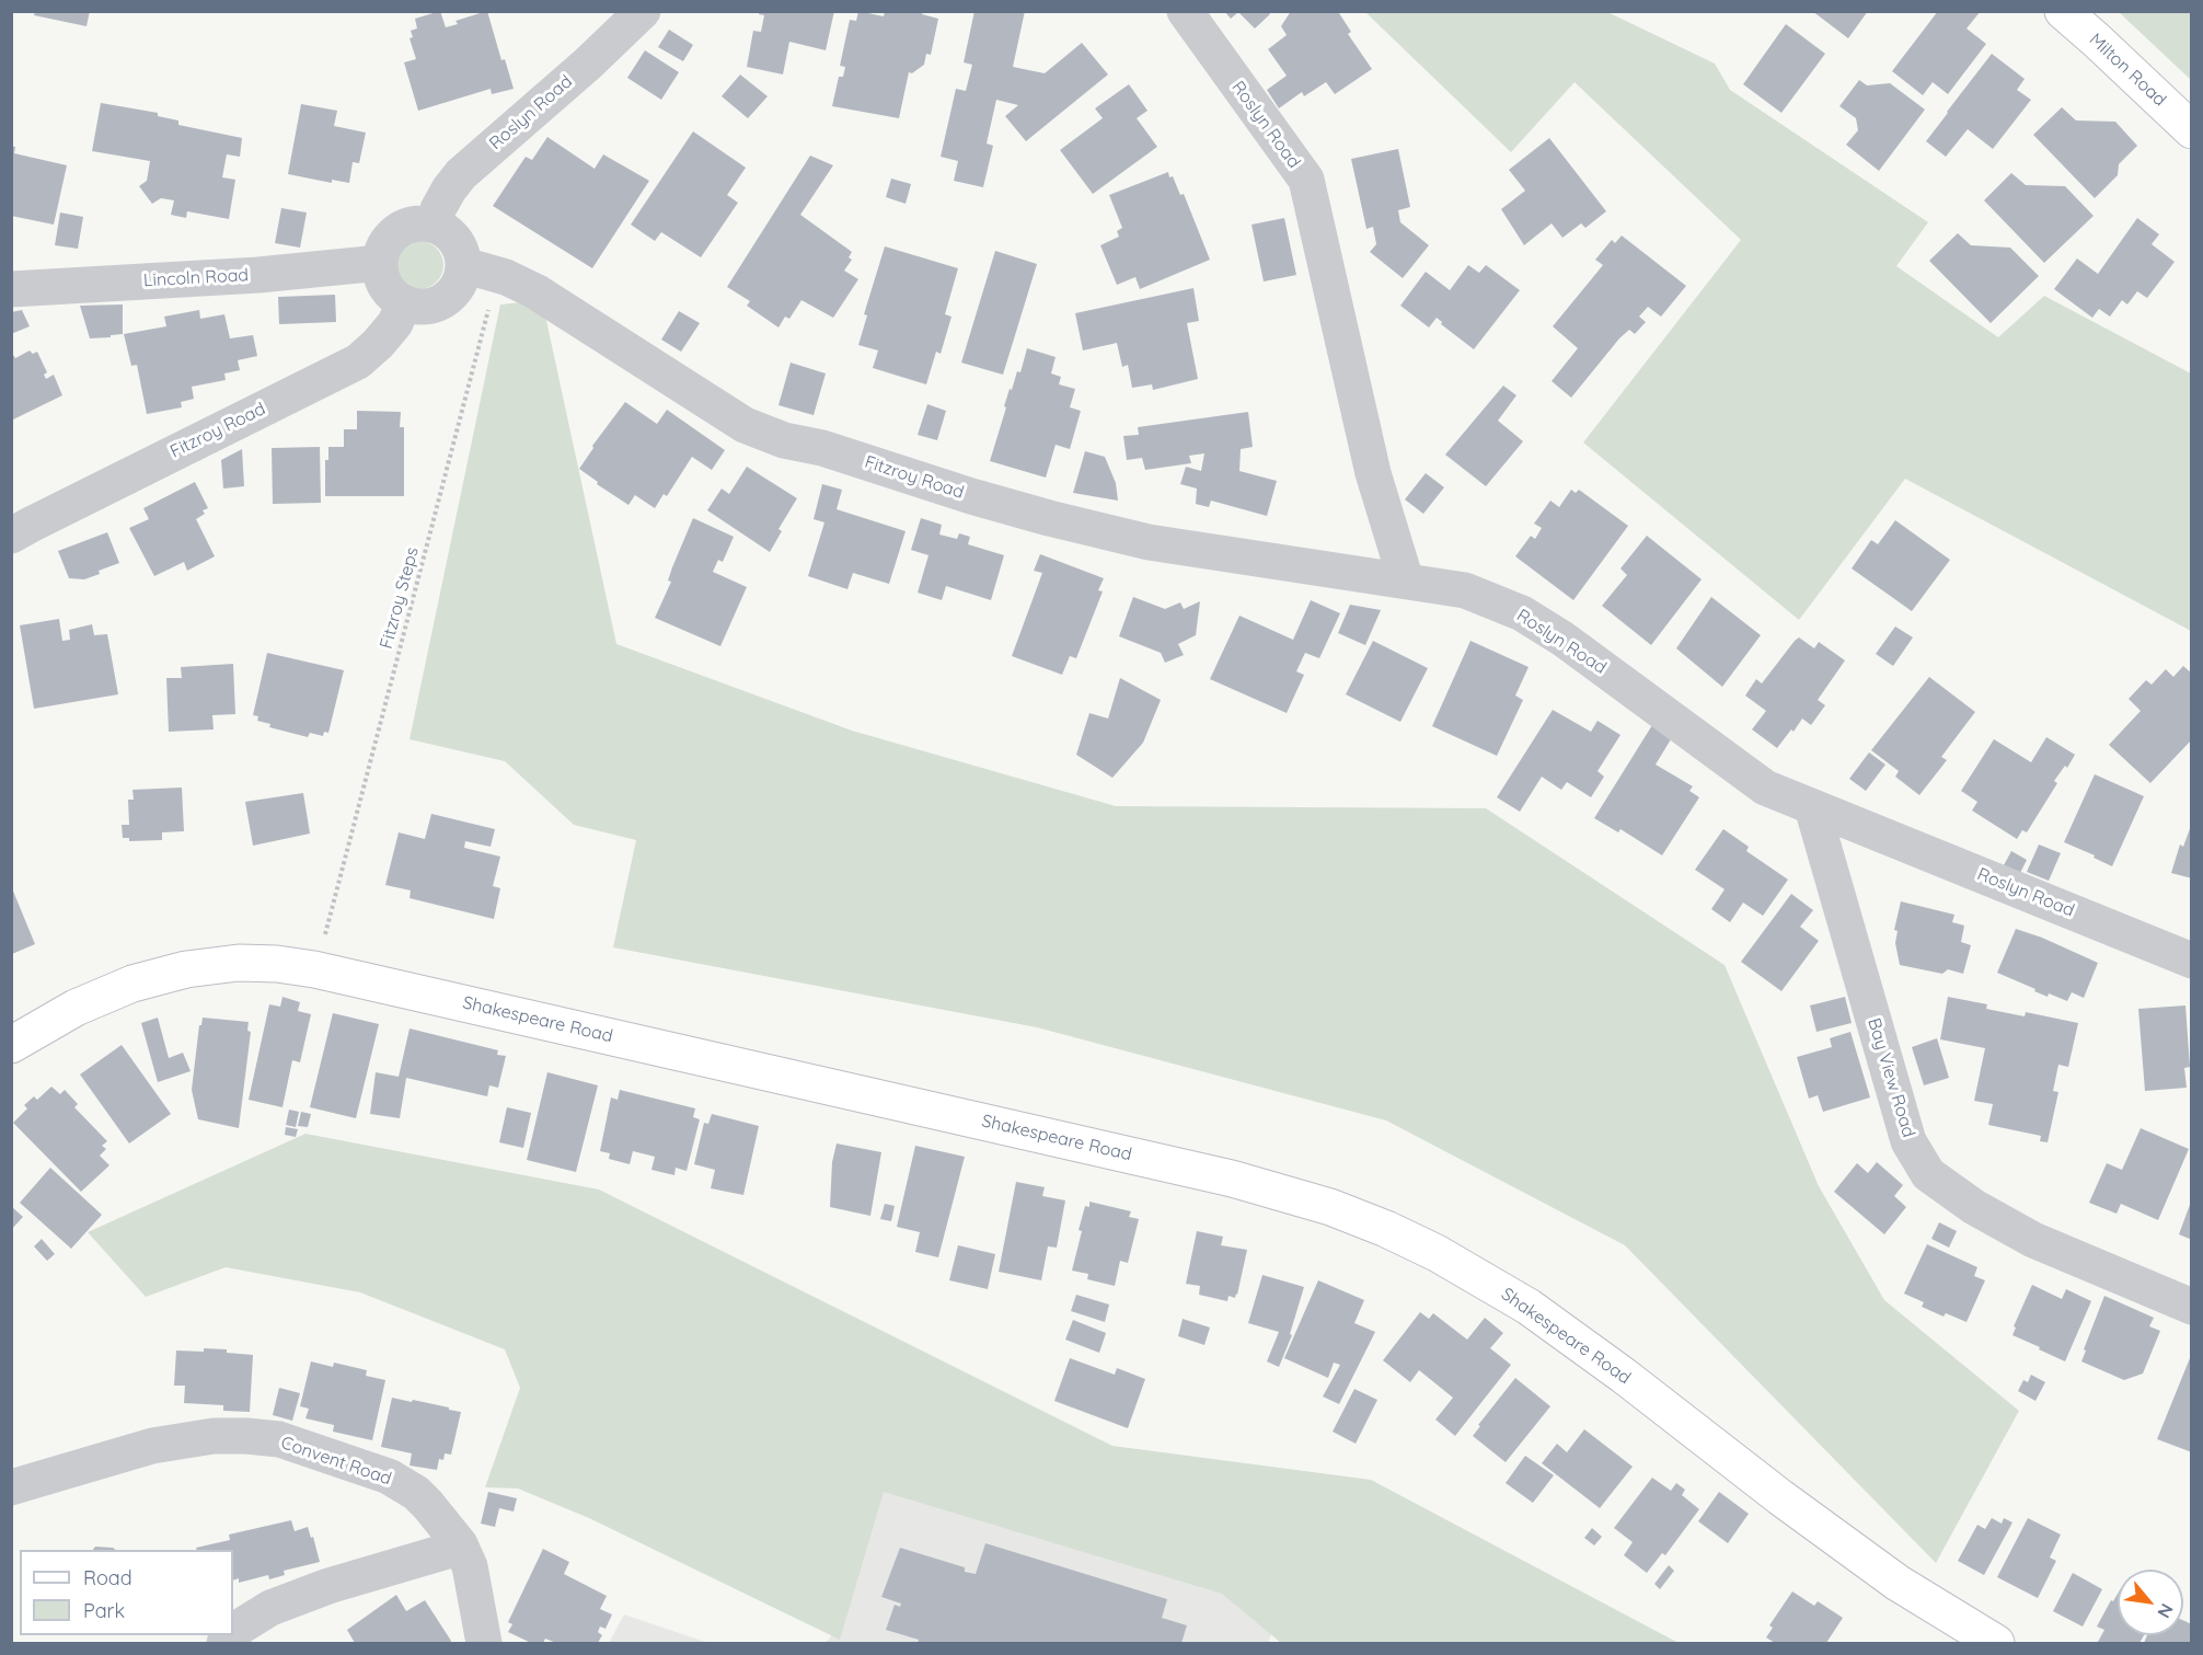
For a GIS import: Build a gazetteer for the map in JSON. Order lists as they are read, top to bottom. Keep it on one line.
{"streets":{"street":["Milton Road","Roslyn Road","Lincoln Road","Fitzroy Road","Shakespeare Road","Bay View Road","Convent Road"],"path":["Fitzroy Steps"]},"crossings":[["Roslyn Road","Lincoln Road"],["Roslyn Road","Fitzroy Road"],["Roslyn Road","Fitzroy Steps"],["Roslyn Road","Bay View Road"],["Lincoln Road","Fitzroy Road"],["Lincoln Road","Fitzroy Steps"],["Fitzroy Road","Fitzroy Steps"]],"legend":["Road","Park"],"north":"bottom right"}
